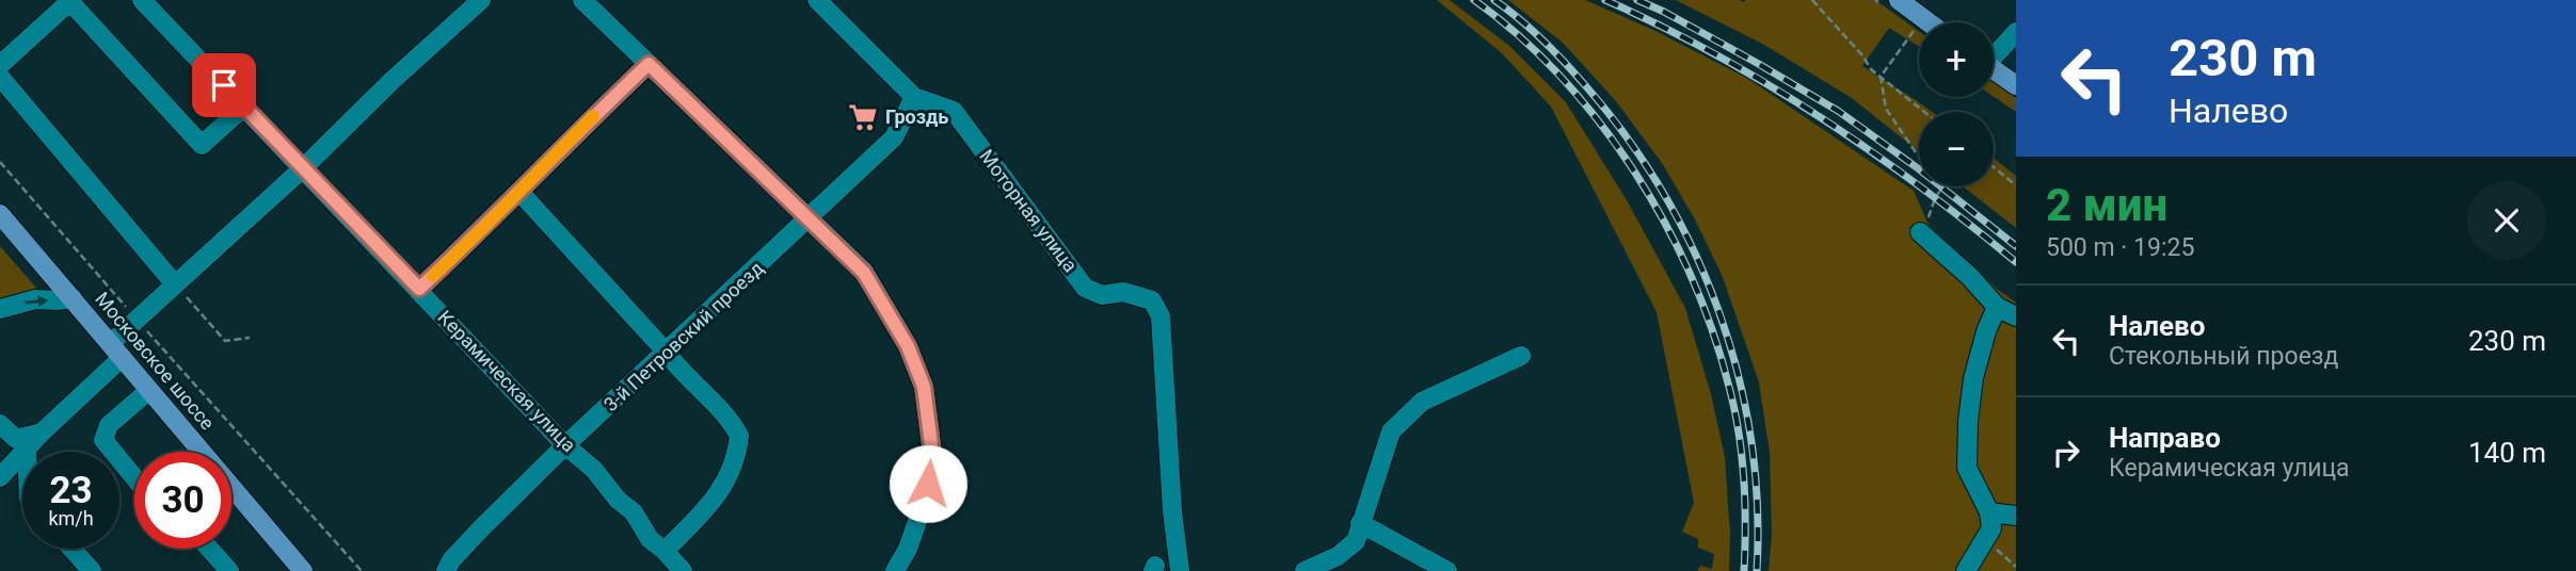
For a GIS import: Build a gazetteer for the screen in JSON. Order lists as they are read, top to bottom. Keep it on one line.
{"streets":{"main road":["Московское шоссе"],"street":["Моторная улица","3-й Петровский проезд","Керамическая улица"]},"crossings":[["Моторная улица","3-й Петровский проезд"],["3-й Петровский проезд","Керамическая улица"]],"places":{"supermarket":["Гроздь"]},"page":{"turn":["230 m","Налево"],"map_buttons":["+","−"],"heading":["2 мин","500 m · 19:25"],"list":[{"name":"Налево","note":"Стекольный проезд","value":"230 m"},{"name":"Направо","note":"Керамическая улица","value":"140 m"}],"speed":"23 km/h","limit":"30"}}
